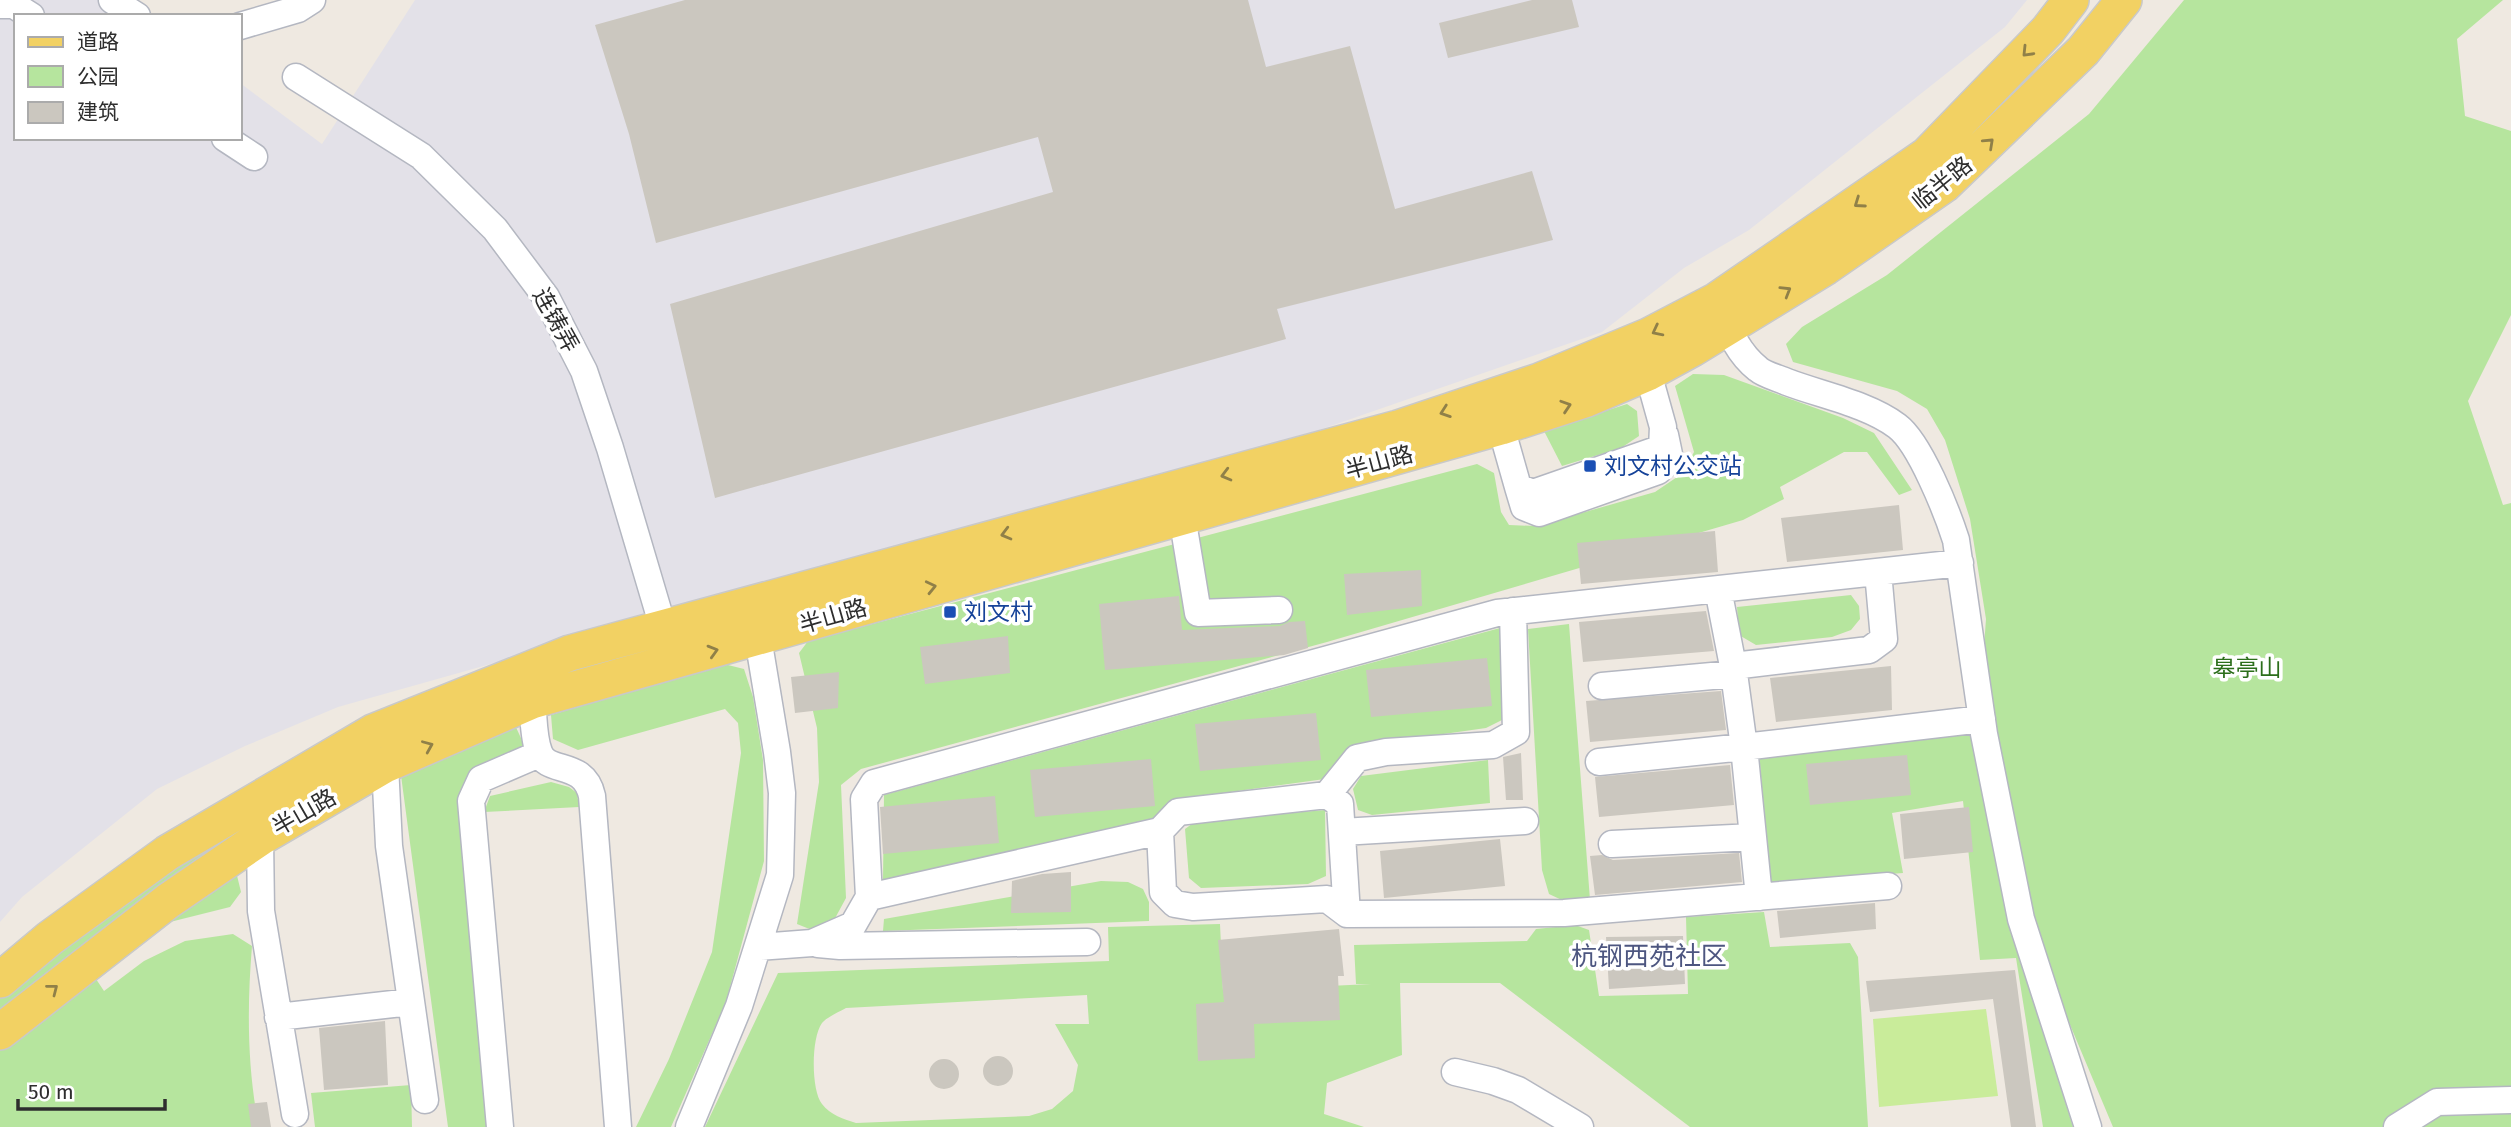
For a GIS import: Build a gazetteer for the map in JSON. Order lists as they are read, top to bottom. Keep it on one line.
{"streets":{"main road":["临半路","半山路"],"street":["连铸弄"]},"crossings":[["临半路","半山路"],["连铸弄","半山路"]],"districts":["杭钢西苑社区"],"parks":["皋亭山"],"places":{"transit":["刘文村公交站","刘文村"]},"legend":["道路","公园","建筑"],"scale_bar":"50 m"}
